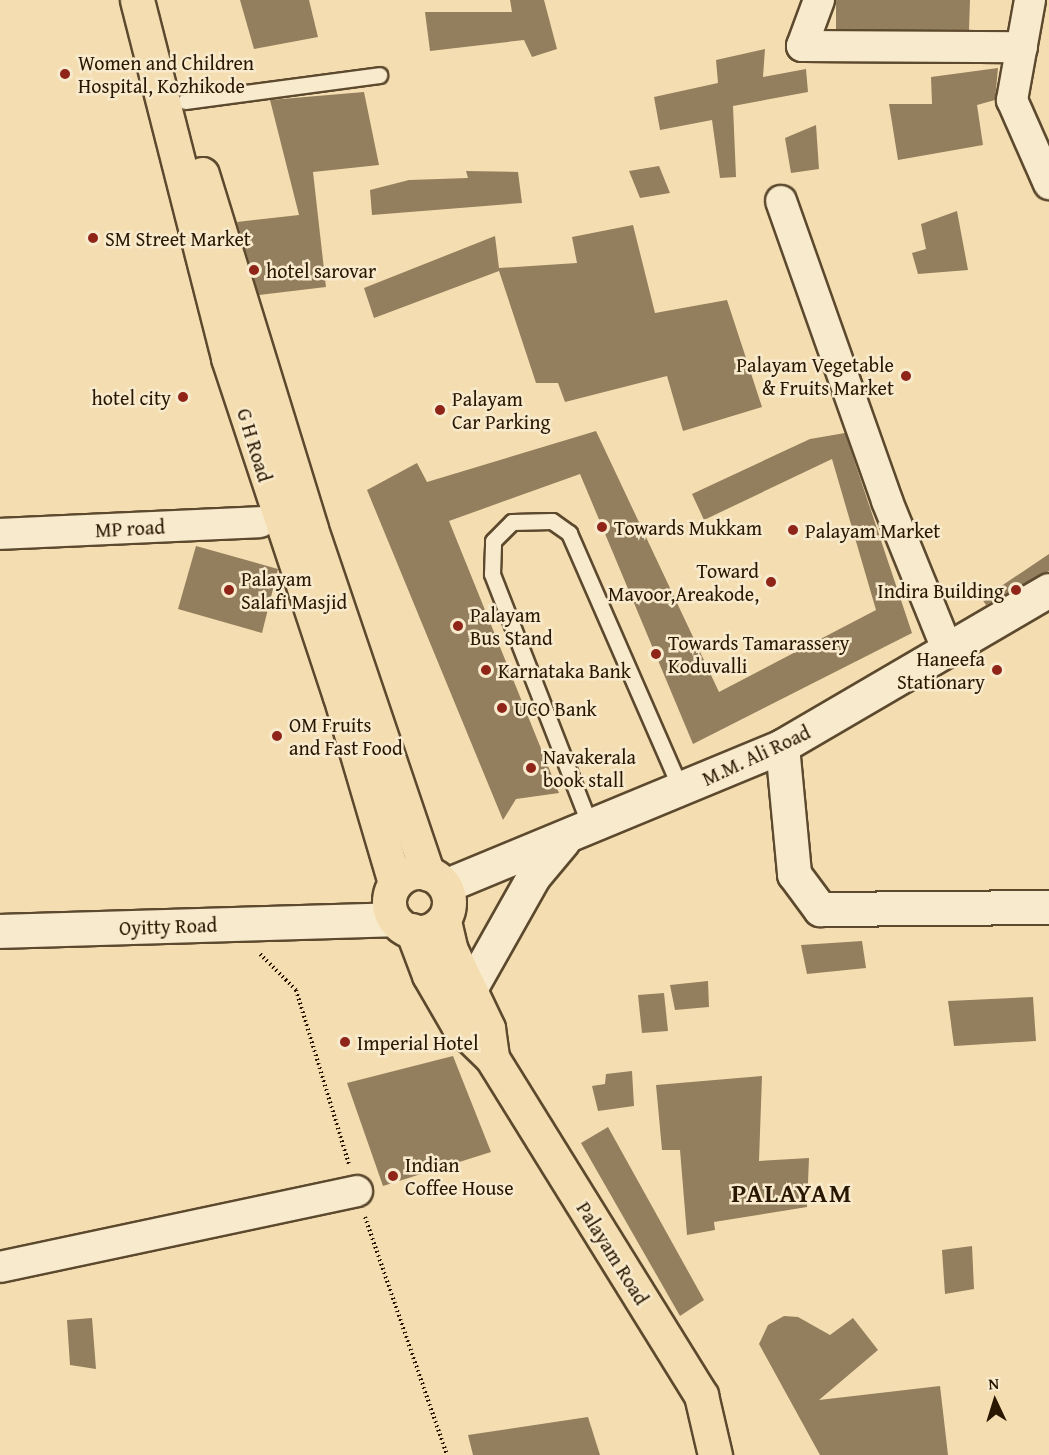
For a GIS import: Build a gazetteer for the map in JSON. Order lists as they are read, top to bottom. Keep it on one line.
{"streets":{"main road":["G H Road","M.M. Ali Road","Oyitty Road","Palayam Road"],"street":["MP road"]},"crossings":[["G H Road","M.M. Ali Road"],["G H Road","Oyitty Road"],["M.M. Ali Road","Oyitty Road"]],"districts":["PALAYAM"],"places":["Women and Children Hospital, Kozhikode","SM Street Market","hotel sarovar","Palayam Vegetable & Fruits Market","hotel city","Palayam Car Parking","Towards Mukkam","Palayam Market","Toward Mavoor,Areakode,","Palayam Salafi Masjid","Indira Building","Palayam Bus Stand","Towards Tamarassery Koduvalli","Karnataka Bank","Haneefa Stationary","UCO Bank","OM Fruits and Fast Food","Navakerala book stall","Imperial Hotel","Indian Coffee House"],"north":"top"}
